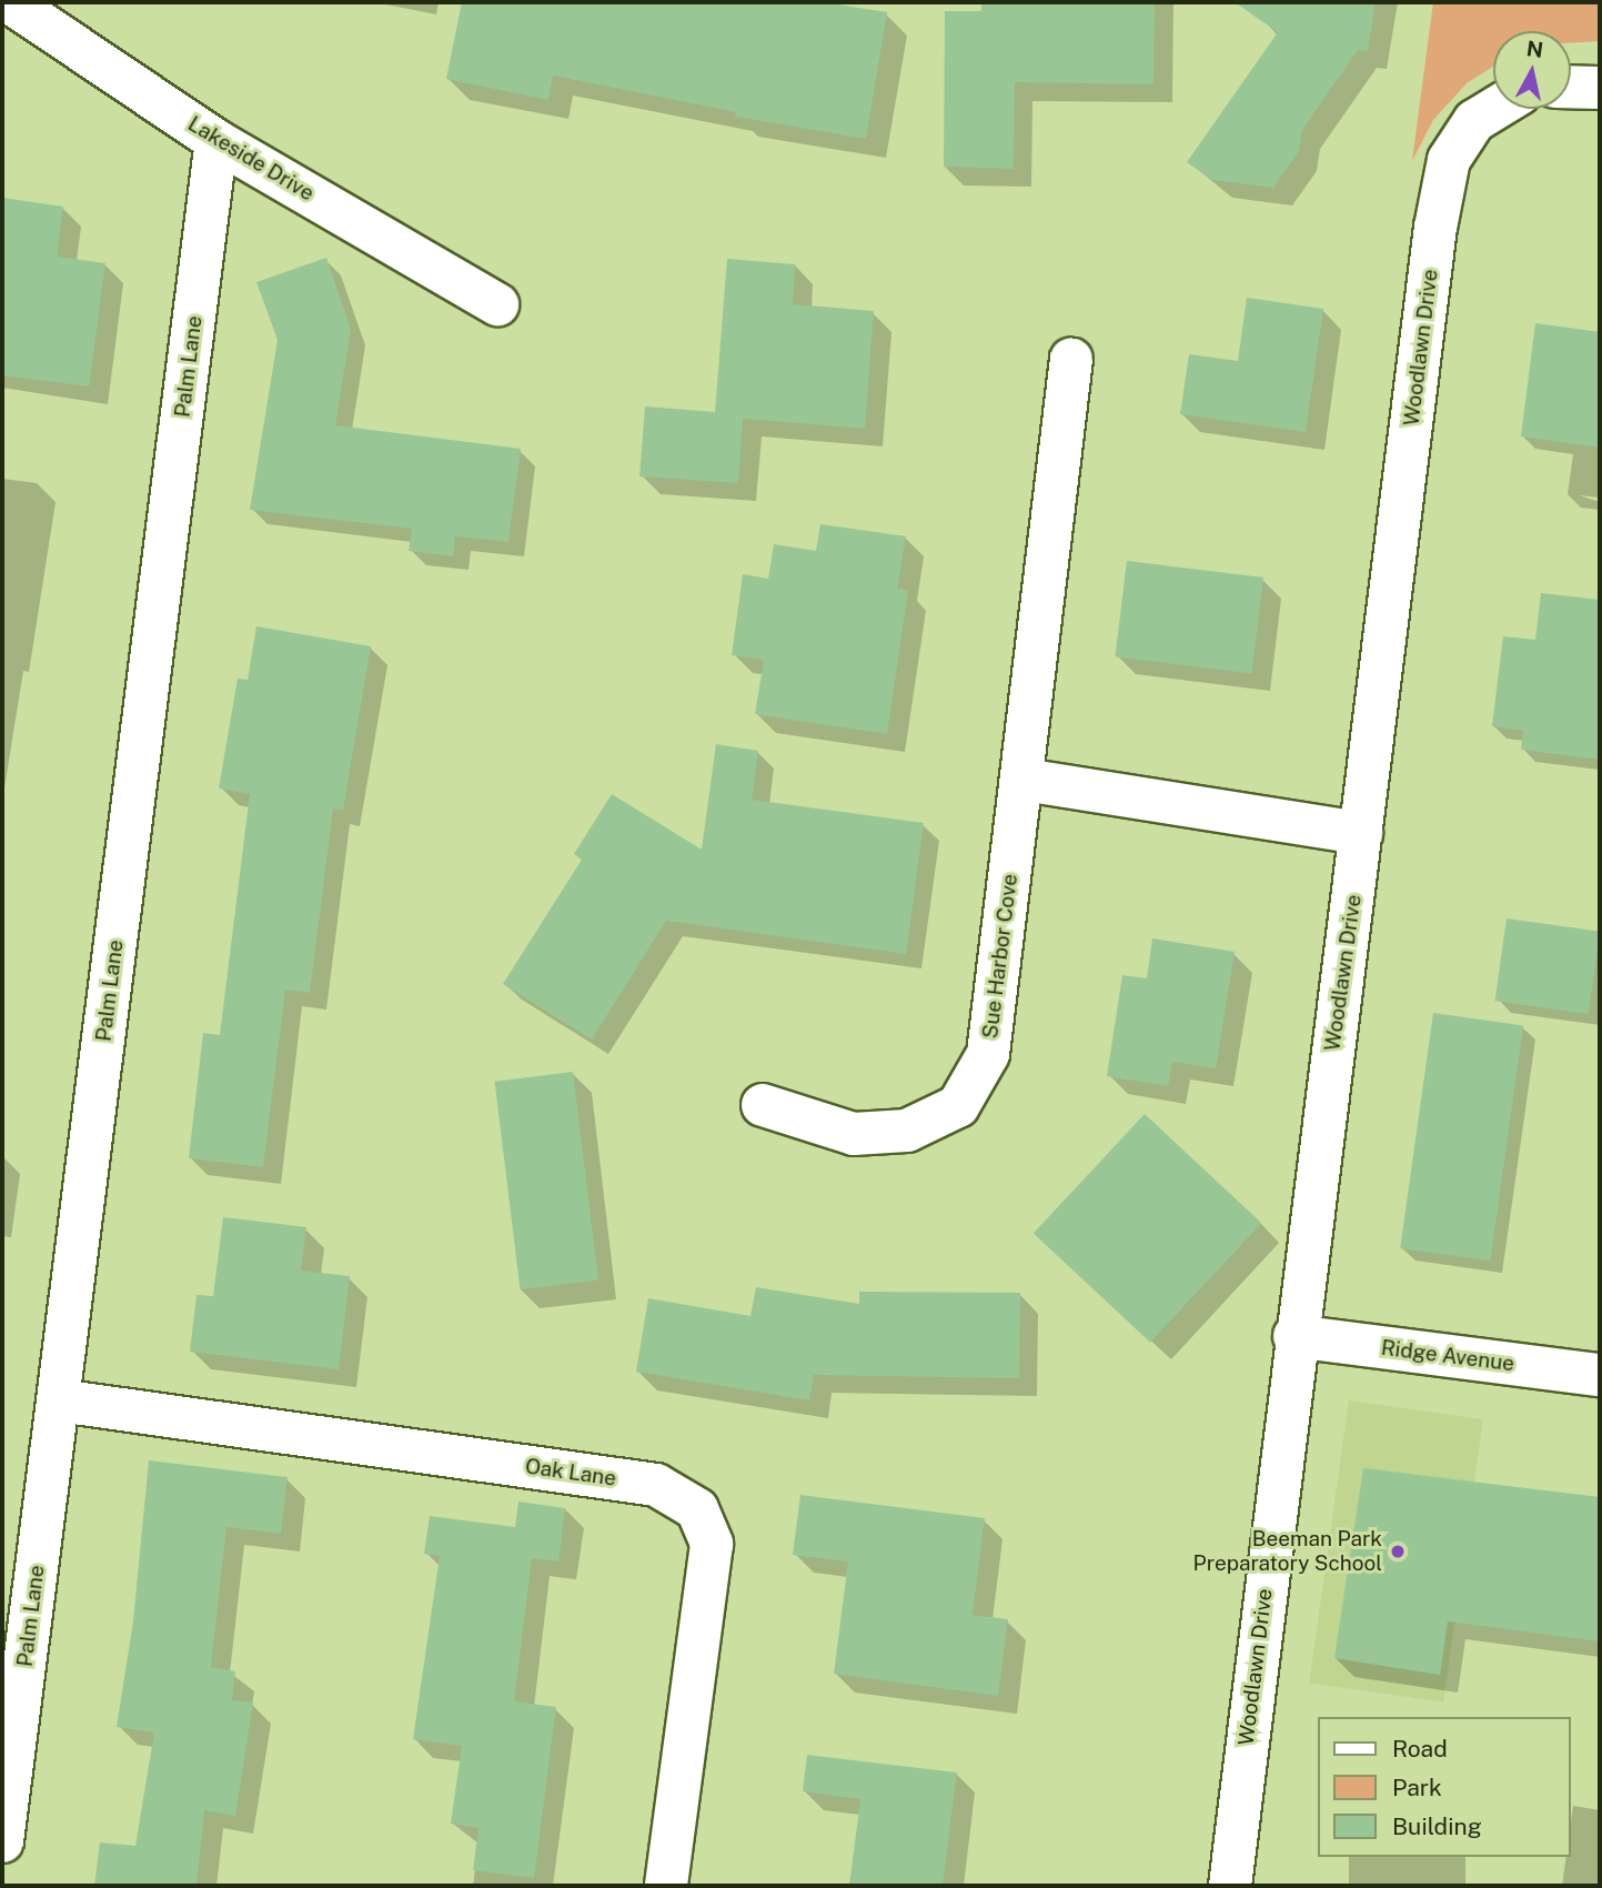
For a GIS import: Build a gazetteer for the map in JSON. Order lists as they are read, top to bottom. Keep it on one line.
{"streets":{"street":["Lakeside Drive","Woodlawn Drive","Palm Lane","Sue Harbor Cove","Ridge Avenue","Oak Lane"]},"crossings":[["Lakeside Drive","Palm Lane"],["Woodlawn Drive","Ridge Avenue"],["Palm Lane","Oak Lane"]],"places":["Beeman Park Preparatory School"],"legend":["Road","Park","Building"],"north":"top"}
